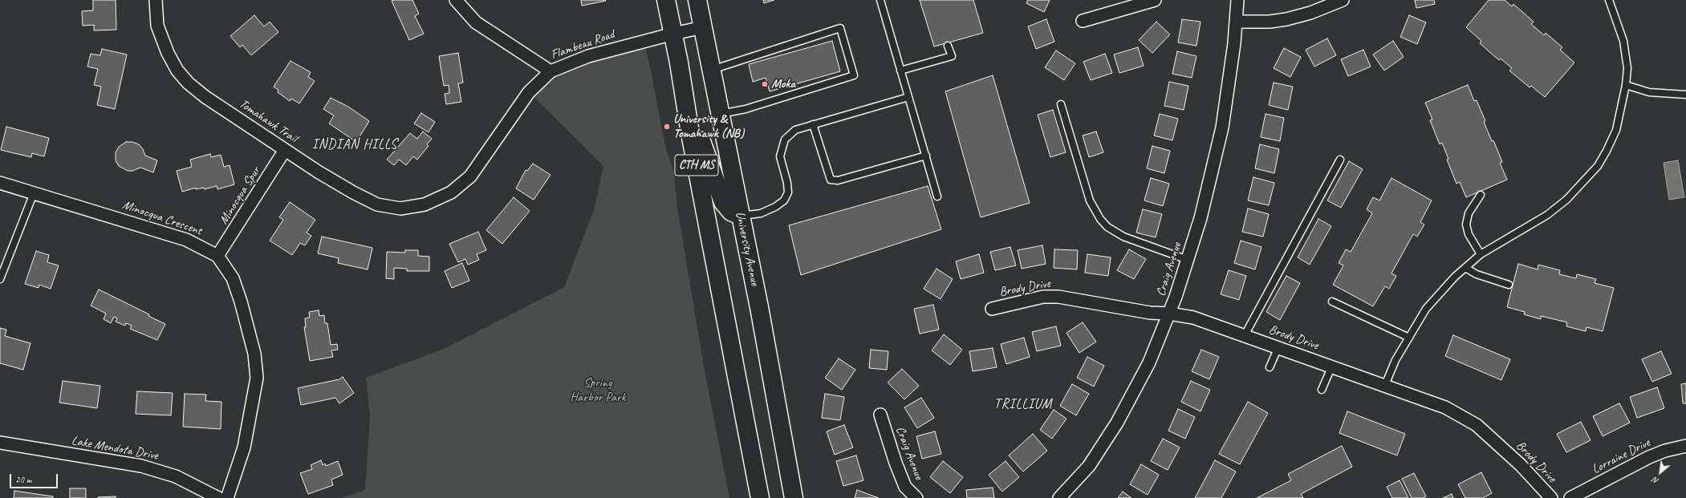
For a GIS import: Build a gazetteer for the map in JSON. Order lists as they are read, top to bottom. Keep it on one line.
{"streets":{"main road":["CTH MS","University Avenue"],"street":["Flambeau Road","Tomahawk Trail","Minocqua Spur","Minocqua Crescent","Craig Avenue","Brody Drive","Lake Mendota Drive","Lorraine Drive"]},"crossings":[["Flambeau Road","Tomahawk Trail"],["Flambeau Road","CTH MS"],["Flambeau Road","University Avenue"],["Tomahawk Trail","Minocqua Spur"],["Minocqua Spur","Minocqua Crescent"],["Craig Avenue","Brody Drive"]],"districts":["INDIAN HILLS","TRILLIUM"],"parks":["Spring Harbor Park"],"places":["Moka","University & Tomahawk (NB)"],"scale_bar":"20 m","north":"bottom left"}
